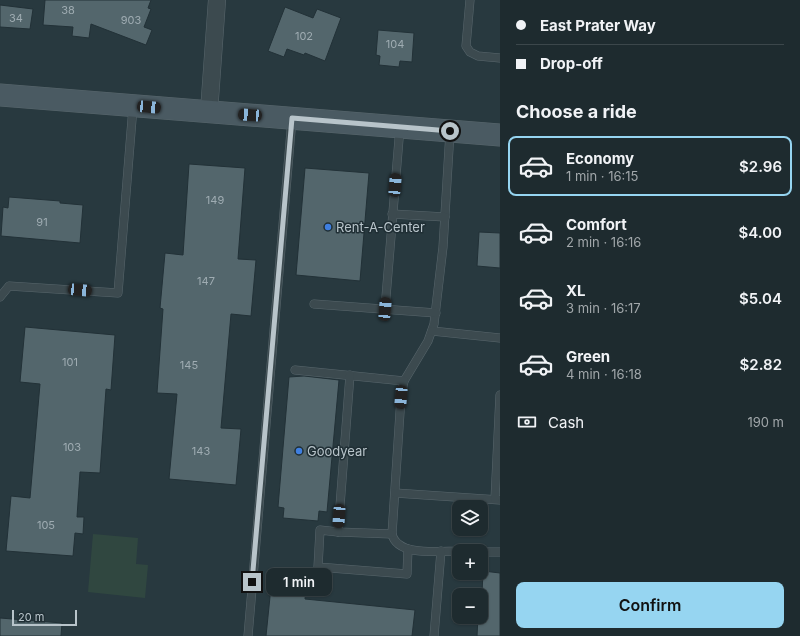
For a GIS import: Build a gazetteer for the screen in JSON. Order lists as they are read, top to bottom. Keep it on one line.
{"places":["Rent-A-Center","Goodyear"],"house_numbers":["38","34","903","102","104","149","91","147","101","145","103","143","105"],"scale_bar":"20 m","page":{"banner":["East Prater Way","Drop-off"],"heading":"Choose a ride","list":[{"name":"Economy","note":"1 min · 16:15","value":"$2.96"},{"name":"Comfort","note":"2 min · 16:16","value":"$4.00"},{"name":"XL","note":"3 min · 16:17","value":"$5.04"},{"name":"Green","note":"4 min · 16:18","value":"$2.82"}],"pay":["Cash","190 m"],"map_buttons":["+","−"],"bubble":"1 min","buttons":"Confirm","scale":"20 m"}}
